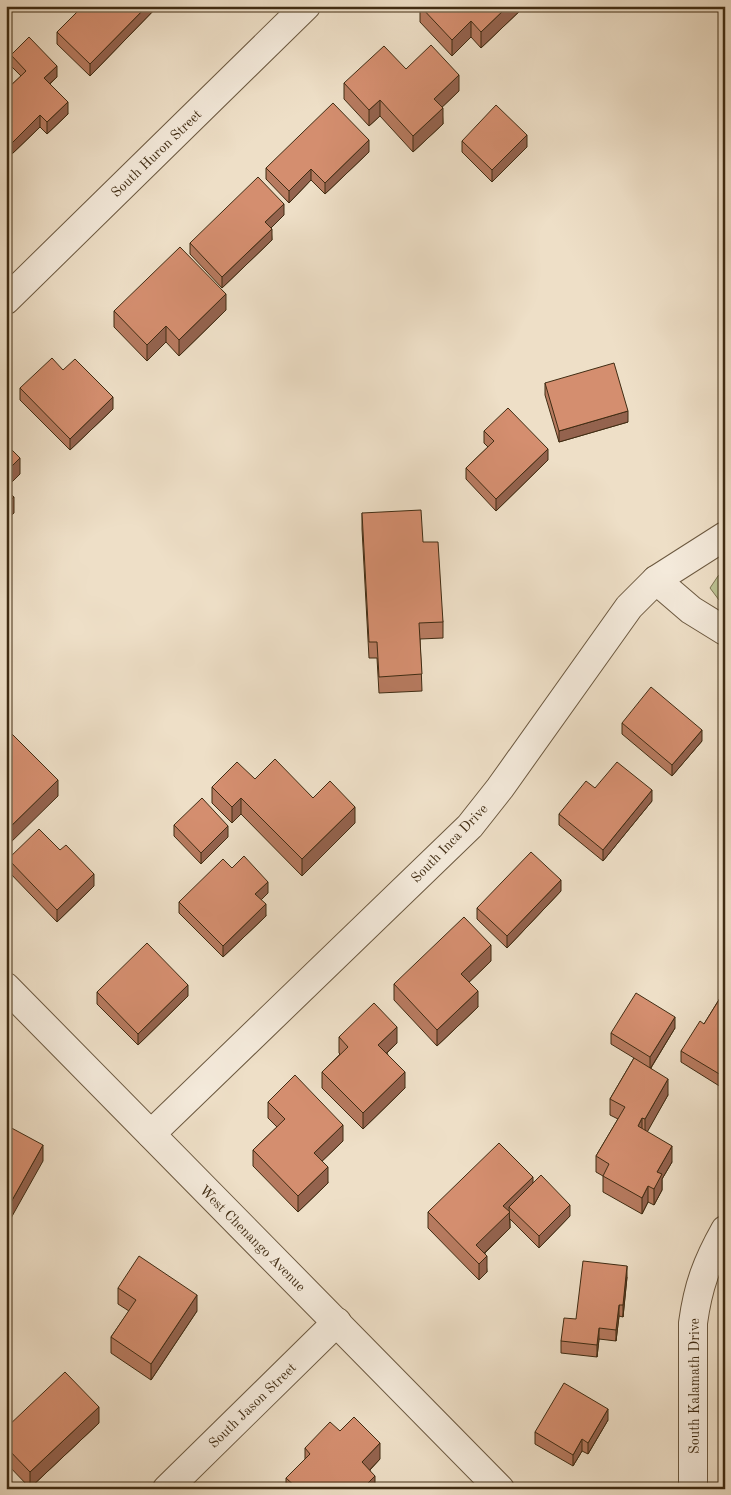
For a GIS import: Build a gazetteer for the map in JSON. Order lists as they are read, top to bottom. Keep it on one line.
{"streets":{"street":["South Huron Street","South Inca Drive","West Chenango Avenue","South Kalamath Drive","South Jason Street"]},"crossings":[["South Inca Drive","West Chenango Avenue"],["West Chenango Avenue","South Jason Street"]]}
